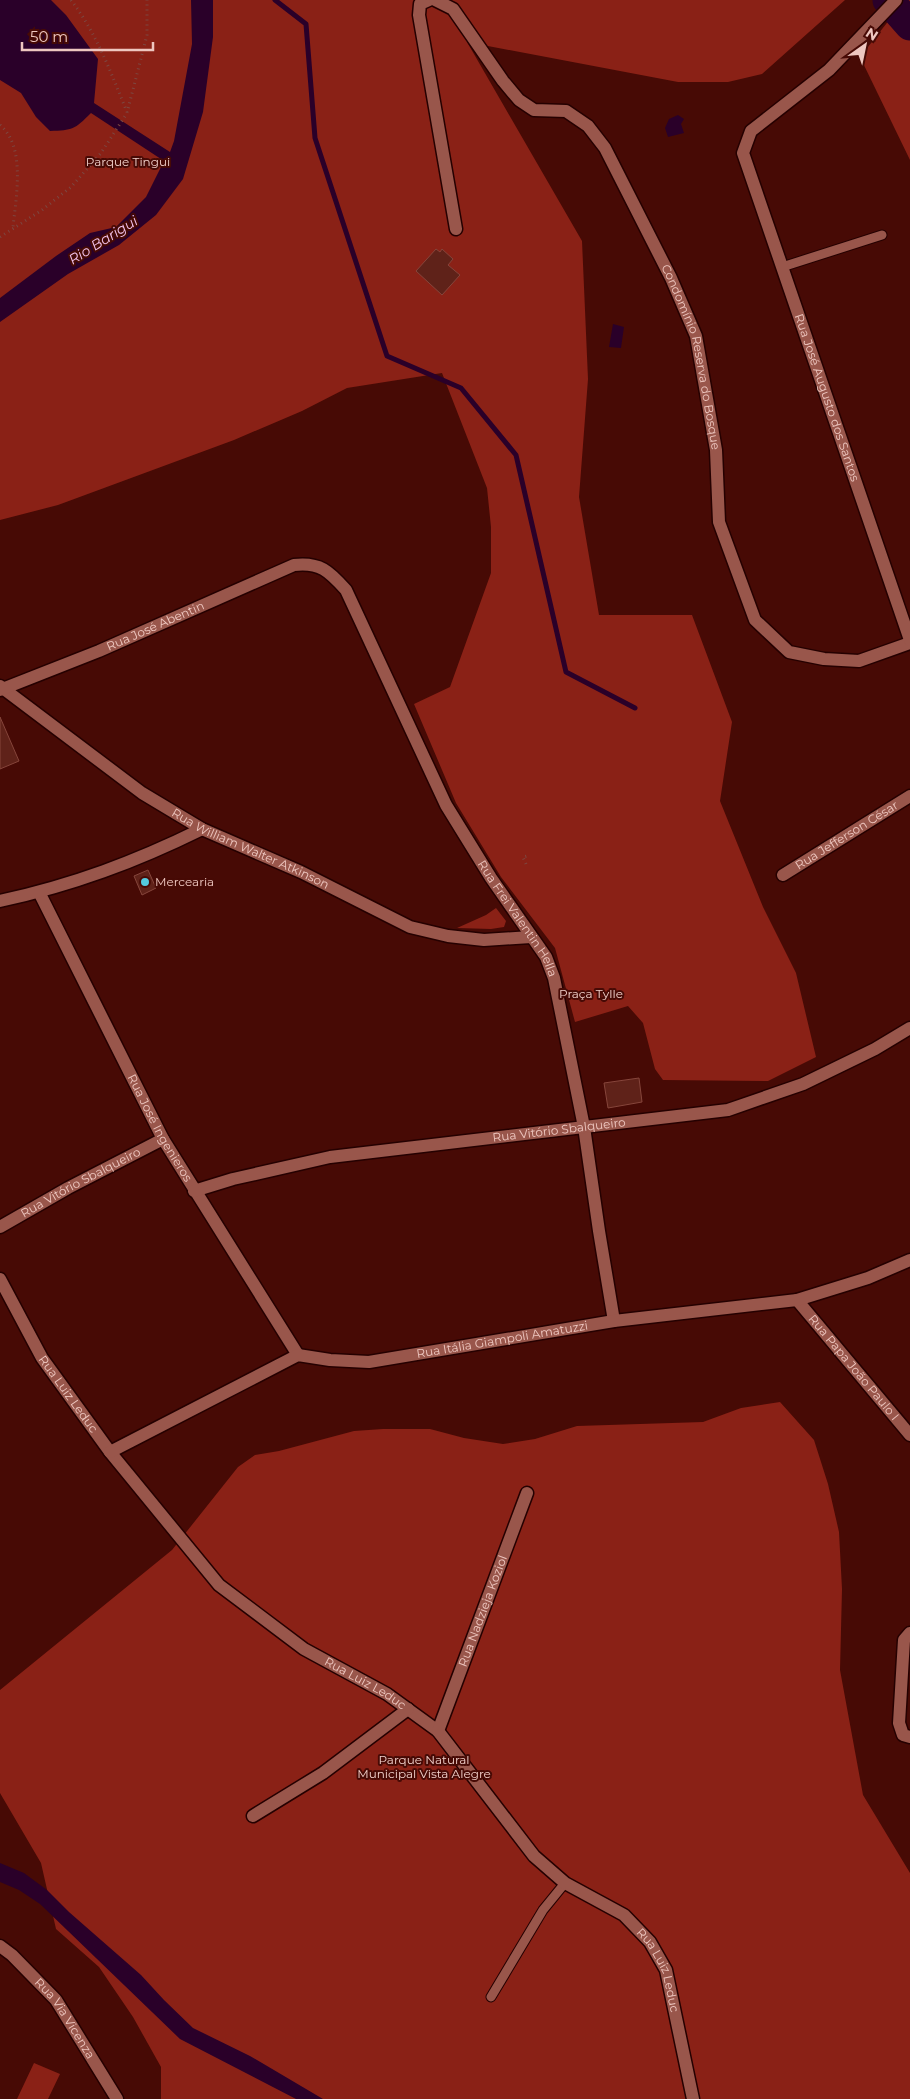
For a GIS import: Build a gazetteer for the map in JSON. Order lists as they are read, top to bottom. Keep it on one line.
{"streets":{"street":["Condomínio Reserva do Bosque","Rua José Augusto dos Santos","Rua José Abentin","Rua Jefferson César","Rua William Walter Atkinson","Rua Frei Valentin Hella","Rua José Ingenieros","Rua Vitório Sbalqueiro","Rua Itália Giampoli Amatuzzi","Rua Papa João Paulo I","Rua Luiz Leduc","Rua Nadzieja Koziol","Rua Via Vicenza"]},"crossings":[["Condomínio Reserva do Bosque","Rua José Augusto dos Santos"],["Rua José Abentin","Rua William Walter Atkinson"],["Rua José Abentin","Rua Frei Valentin Hella"],["Rua William Walter Atkinson","Rua Frei Valentin Hella"],["Rua Frei Valentin Hella","Rua Vitório Sbalqueiro"],["Rua Frei Valentin Hella","Rua Itália Giampoli Amatuzzi"],["Rua José Ingenieros","Rua Vitório Sbalqueiro"],["Rua José Ingenieros","Rua Itália Giampoli Amatuzzi"],["Rua Itália Giampoli Amatuzzi","Rua Papa João Paulo I"],["Rua Luiz Leduc","Rua Nadzieja Koziol"]],"water":["Rio Barigui"],"parks":["Parque Tingui","Praça Tylle","Parque Natural Municipal Vista Alegre"],"places":["Mercearia"],"scale_bar":"50 m","north":"top right"}
